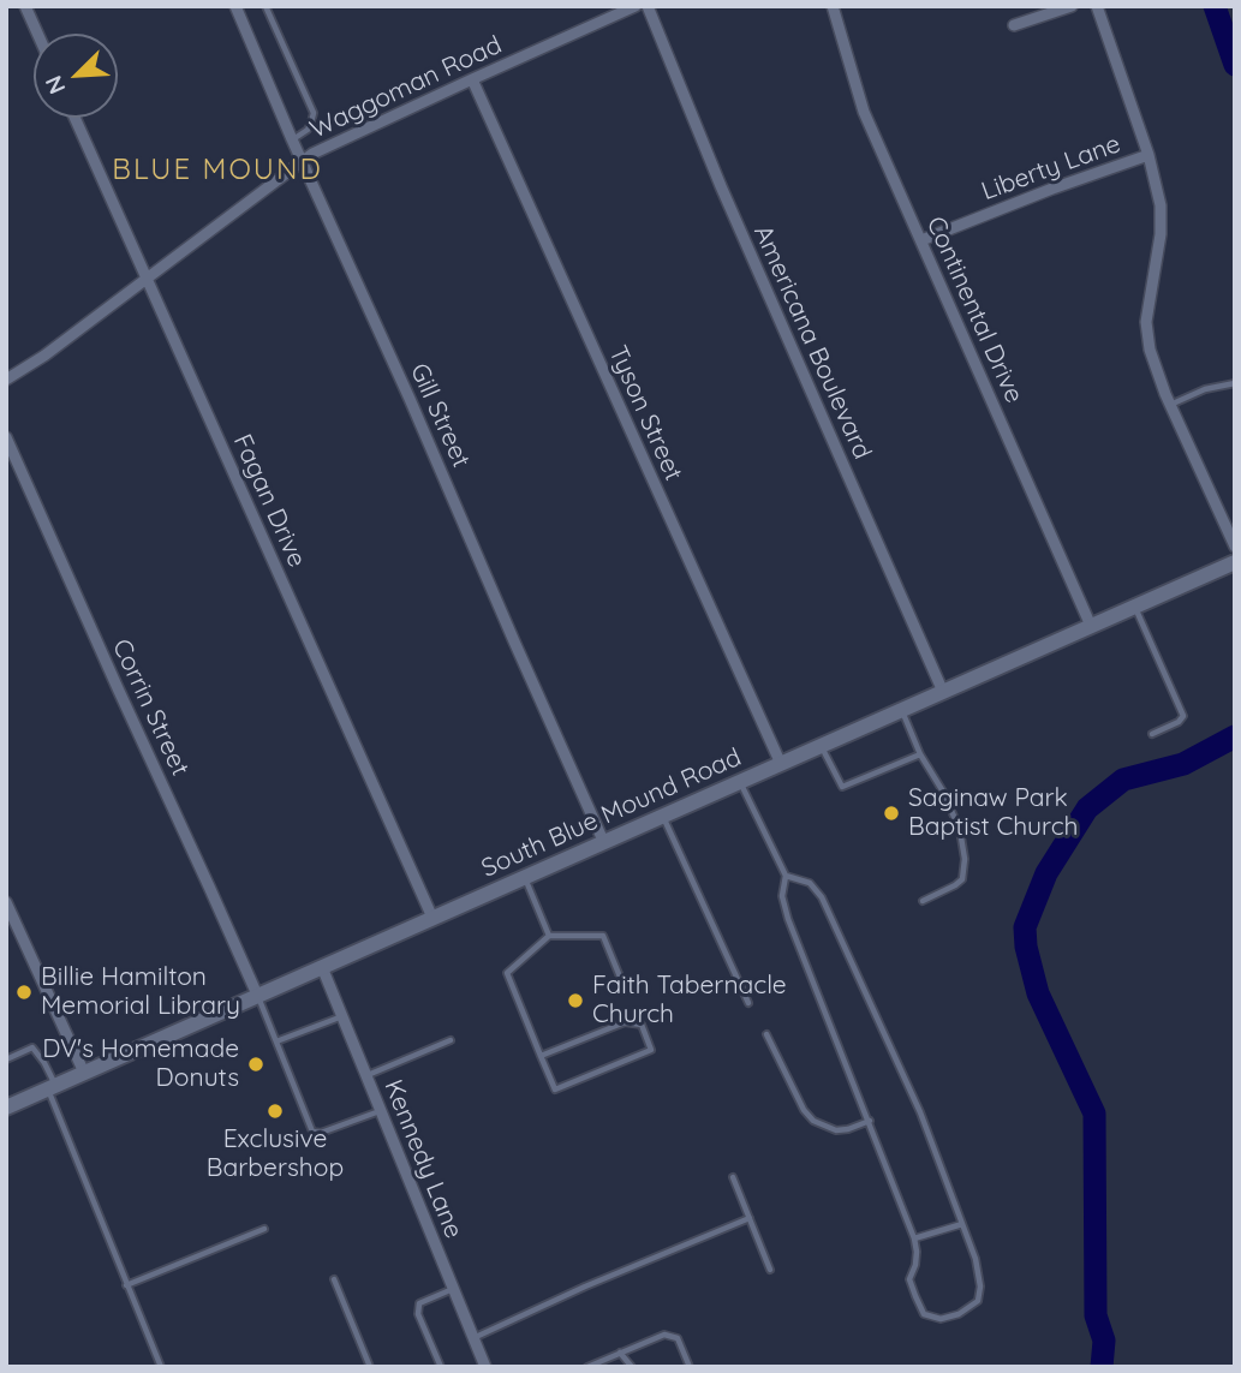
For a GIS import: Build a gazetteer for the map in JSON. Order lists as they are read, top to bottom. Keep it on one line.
{"streets":{"main road":["South Blue Mound Road"],"street":["Waggoman Road","Liberty Lane","Continental Drive","Americana Boulevard","Tyson Street","Gill Street","Fagan Drive","Corrin Street","Kennedy Lane"]},"crossings":[["Waggoman Road","Tyson Street"],["Waggoman Road","Gill Street"],["Waggoman Road","Fagan Drive"],["Liberty Lane","Continental Drive"],["Continental Drive","South Blue Mound Road"],["Americana Boulevard","South Blue Mound Road"],["Tyson Street","South Blue Mound Road"],["Gill Street","South Blue Mound Road"],["Fagan Drive","South Blue Mound Road"],["Corrin Street","South Blue Mound Road"],["South Blue Mound Road","Kennedy Lane"]],"districts":["BLUE MOUND"],"places":["Saginaw Park Baptist Church","Billie Hamilton Memorial Library","Faith Tabernacle Church","DV's Homemade Donuts","Exclusive Barbershop"],"north":"bottom left"}
